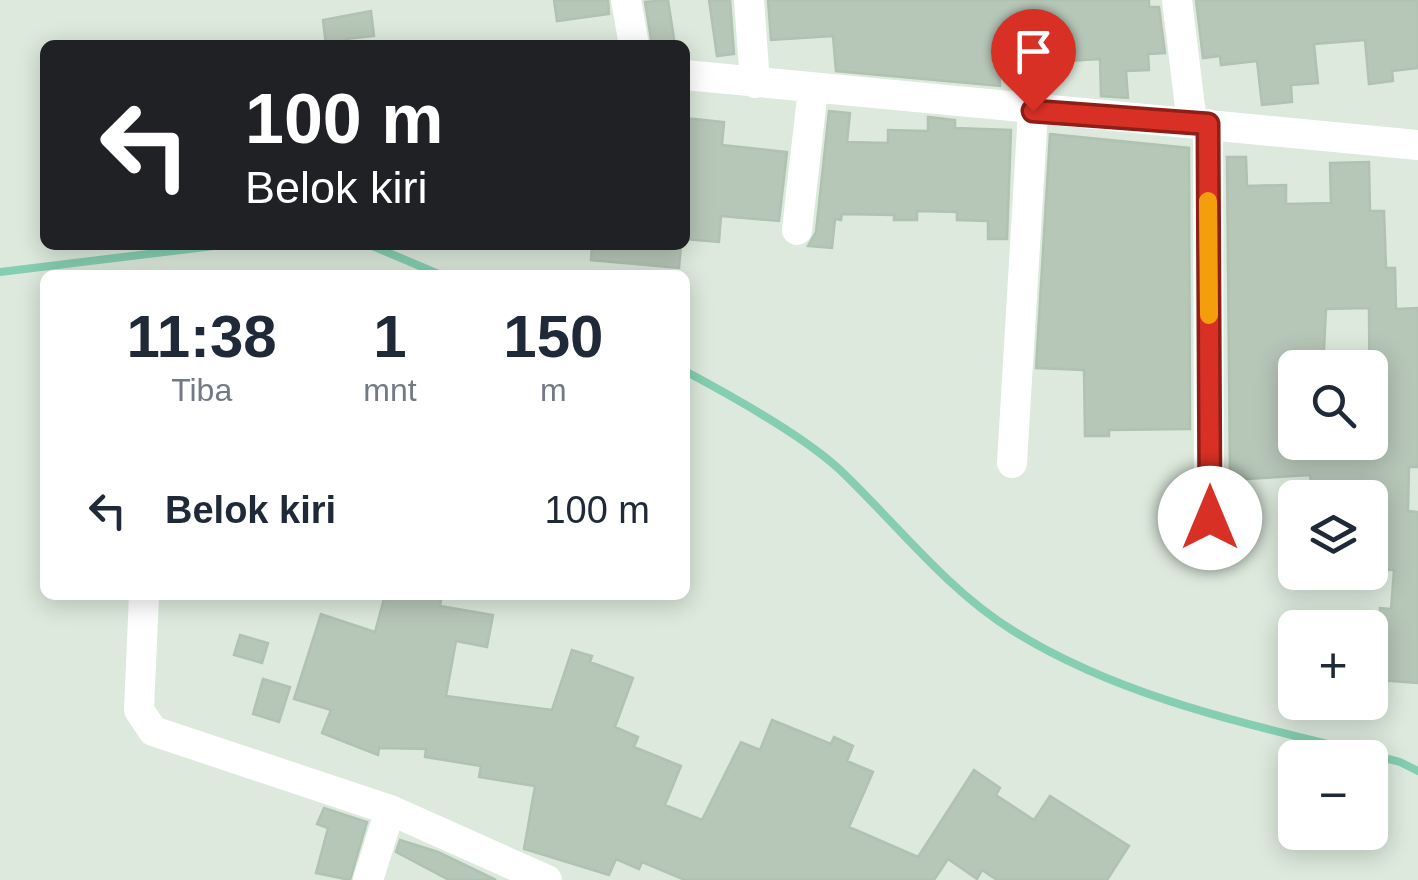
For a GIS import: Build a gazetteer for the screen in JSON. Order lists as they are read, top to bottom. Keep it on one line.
{"page":{"turn":["100 m","Belok kiri"],"eta":["11:38","Tiba","1","mnt","150","m"],"map_buttons":["+","−"],"list":[{"name":"Belok kiri","value":"100 m"}]}}
